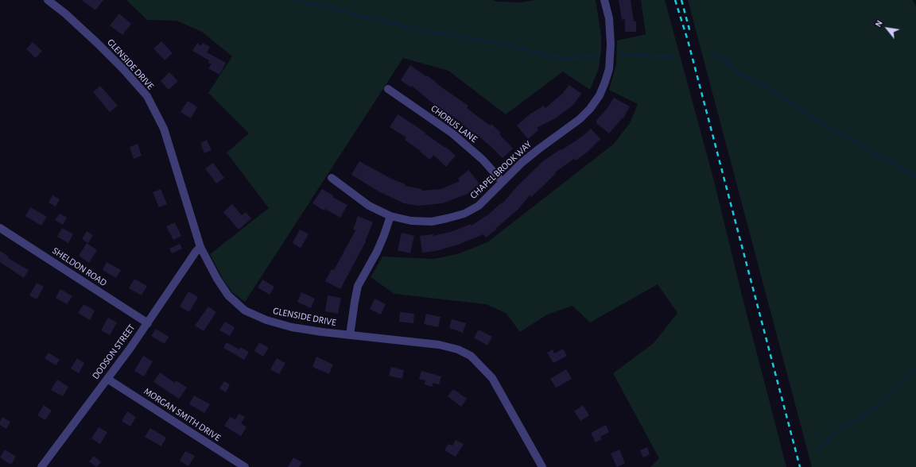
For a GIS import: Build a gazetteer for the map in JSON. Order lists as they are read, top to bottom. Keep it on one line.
{"streets":{"street":["GLENSIDE DRIVE","CHORUS LANE","CHAPEL BROOK WAY","SHELDON ROAD","DODSON STREET","MORGAN SMITH DRIVE"]},"crossings":[["GLENSIDE DRIVE","DODSON STREET"],["CHORUS LANE","CHAPEL BROOK WAY"],["SHELDON ROAD","DODSON STREET"],["DODSON STREET","MORGAN SMITH DRIVE"]],"north":"top left"}
